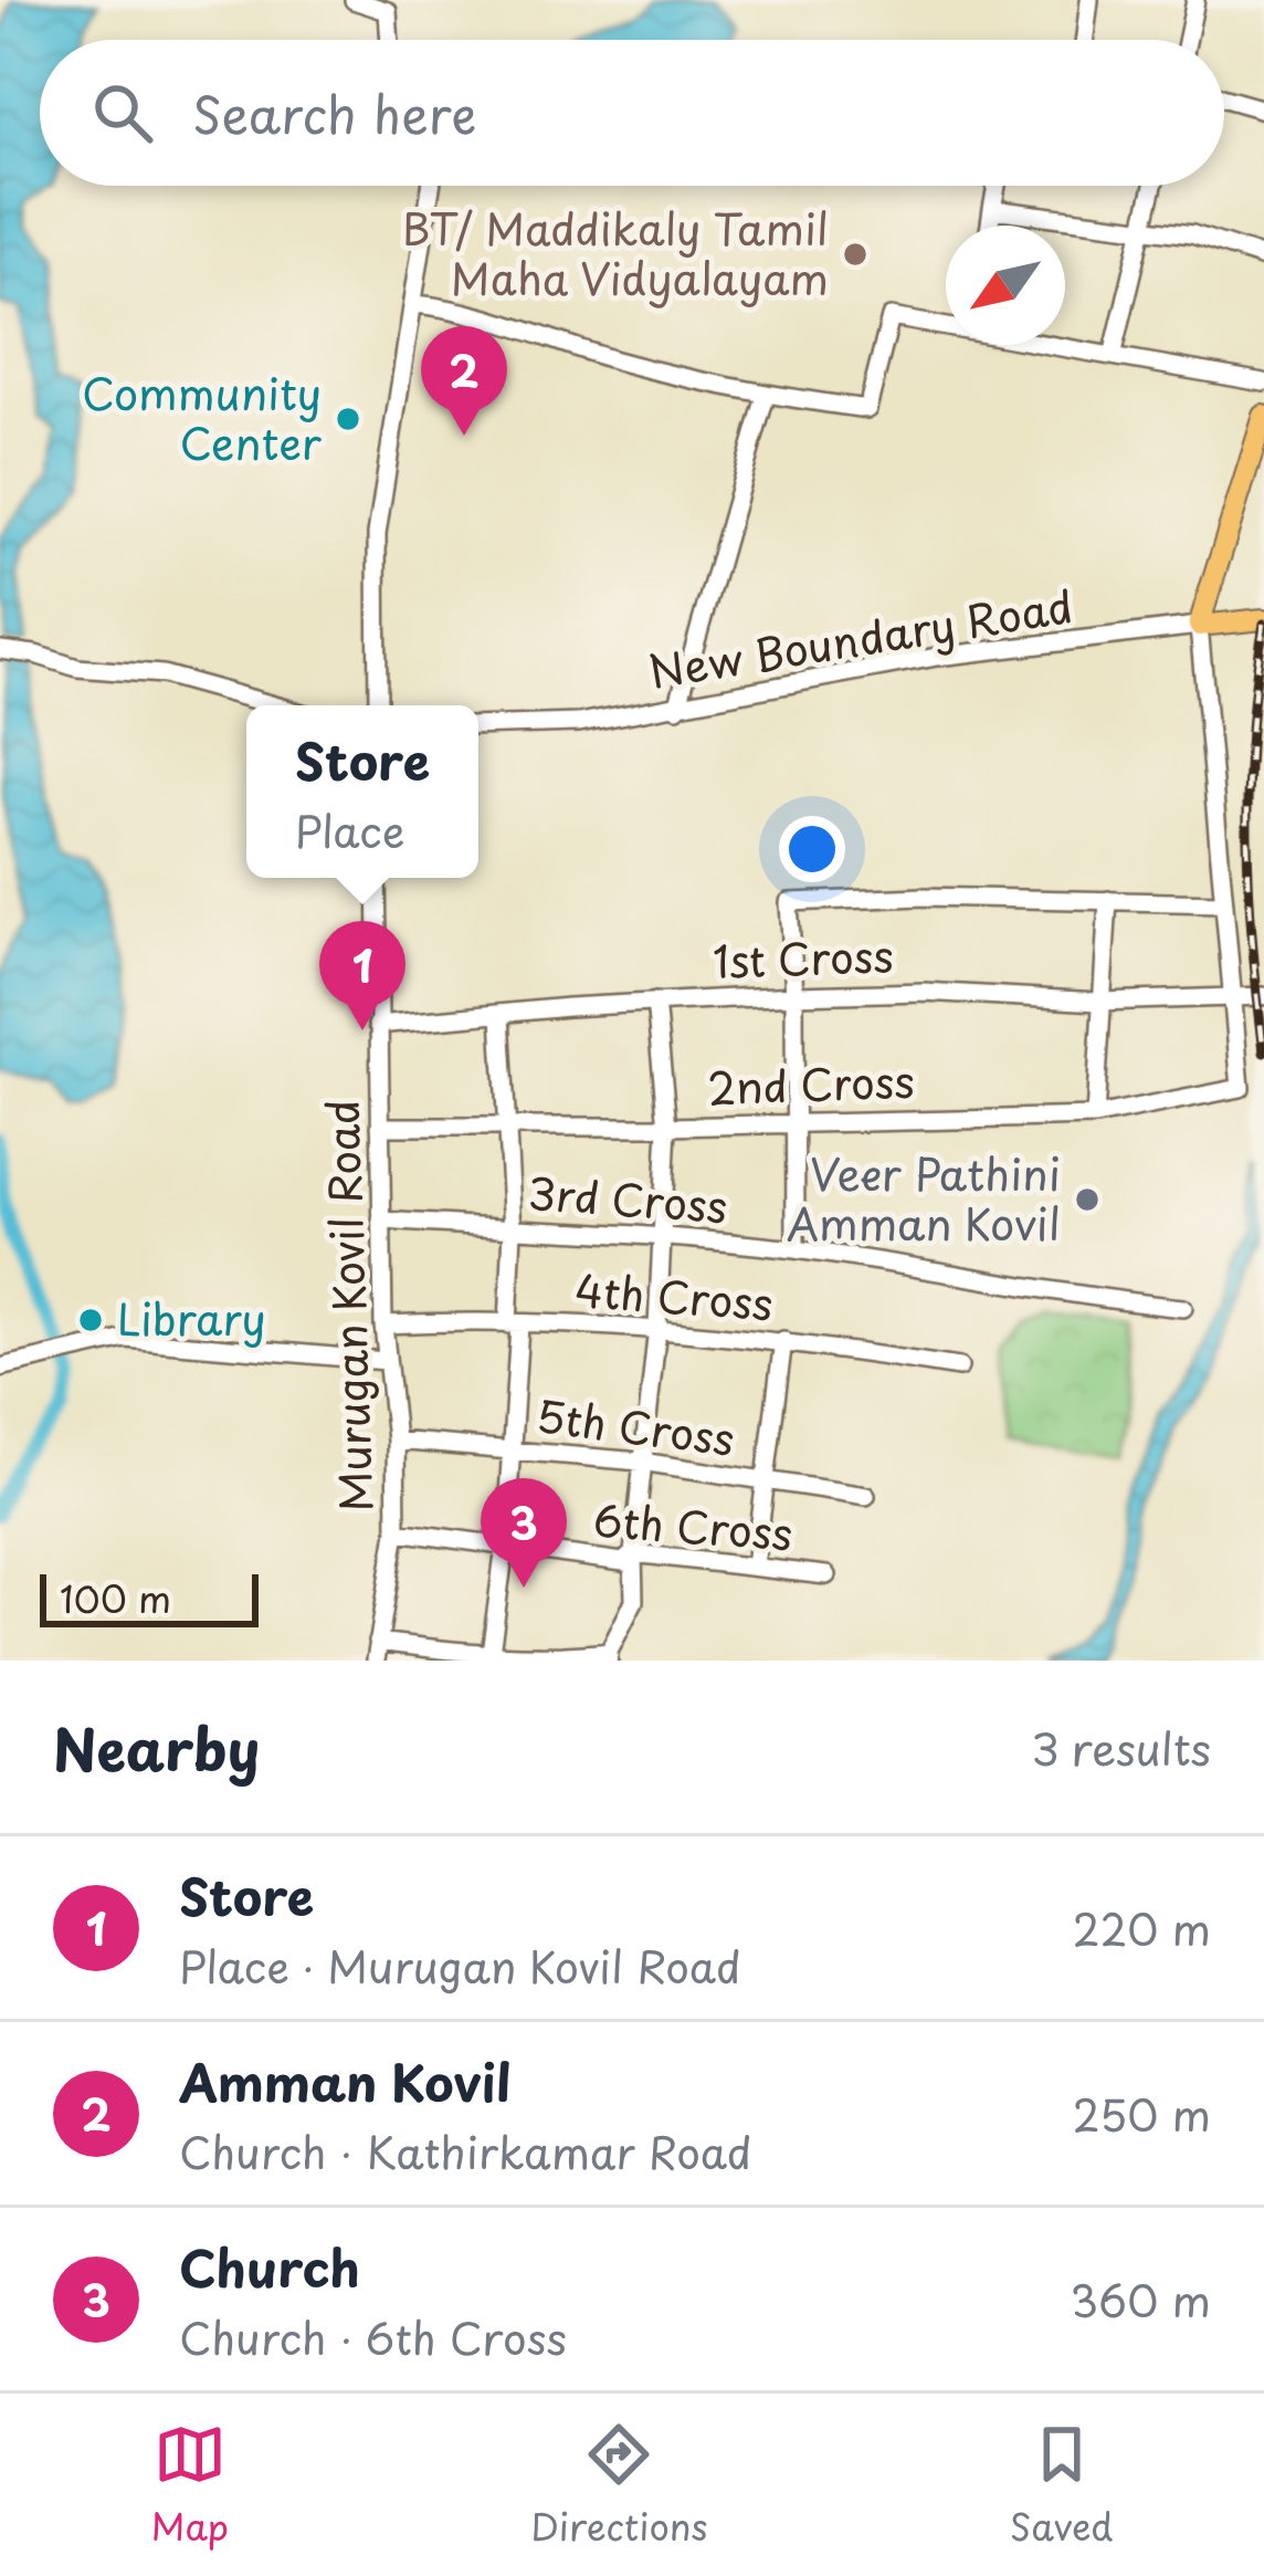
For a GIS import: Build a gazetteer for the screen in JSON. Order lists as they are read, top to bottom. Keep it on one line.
{"streets":{"main road":["New Boundary Road"],"street":["1st Cross","2nd Cross","3rd Cross","4th Cross","Murugan Kovil Road","5th Cross","6th Cross"]},"crossings":[["1st Cross","2nd Cross"],["1st Cross","Murugan Kovil Road"],["2nd Cross","Murugan Kovil Road"],["3rd Cross","Murugan Kovil Road"],["4th Cross","Murugan Kovil Road"],["Murugan Kovil Road","5th Cross"],["Murugan Kovil Road","6th Cross"]],"places":["BT/ Maddikaly Tamil Maha Vidyalayam","Community Center","Veer Pathini Amman Kovil","Library"],"scale_bar":"100 m","north":"bottom left","page":{"search":"Search here","pins":["2","1","3"],"popup":["Store","Place"],"scale":"100 m","heading":["Nearby","3 results"],"list":[{"mark":"1","name":"Store","note":"Place · Murugan Kovil Road","value":"220 m"},{"mark":"2","name":"Amman Kovil","note":"Church · Kathirkamar Road","value":"250 m"},{"mark":"3","name":"Church","note":"Church · 6th Cross","value":"360 m"}],"nav":["Map","Directions","Saved"]}}
